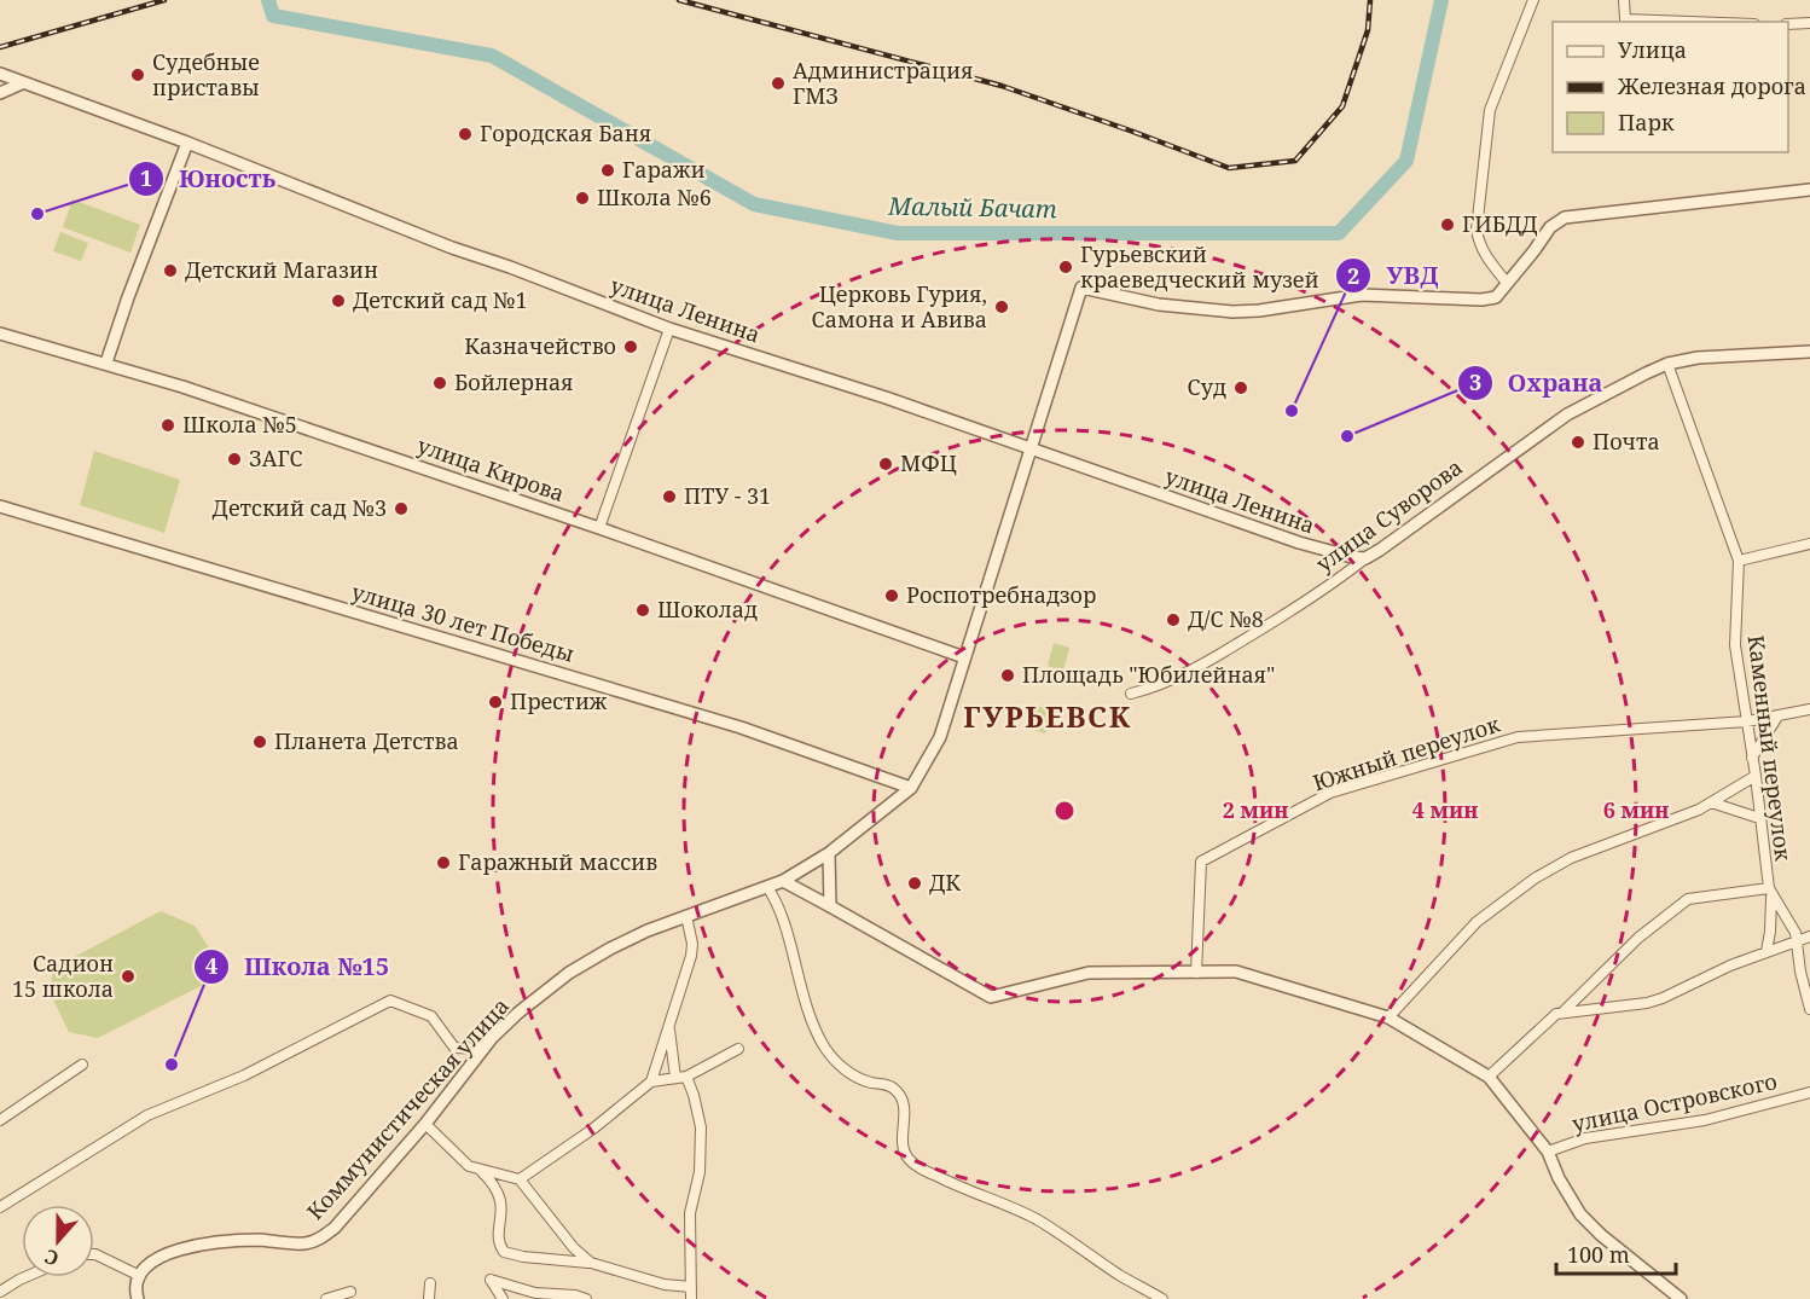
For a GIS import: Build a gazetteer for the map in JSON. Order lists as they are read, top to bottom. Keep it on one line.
{"streets":{"street":["улица Ленина","улица Кирова","улица Суворова","улица 30 лет Победы","Каменный переулок","Южный переулок","улица Островского","Коммунистическая улица"]},"crossings":[["улица Ленина","улица Суворова"],["улица Ленина","Коммунистическая улица"],["улица Кирова","Коммунистическая улица"],["улица Суворова","Каменный переулок"],["улица 30 лет Победы","Коммунистическая улица"],["Каменный переулок","Южный переулок"]],"districts":["ГУРЬЕВСК"],"water":["Малый Бачат"],"places":["Судебные приставы","Администрация ГМЗ","Городская Баня","Гаражи","Школа №6","Юность","ГИБДД","Гурьевский краеведческий музей","Детский Магазин","Детский сад №1","Церковь Гурия, Самона и Авива","Казначейство","Бойлерная","Суд","УВД","Школа №5","Охрана","Почта","ЗАГС","МФЦ","ПТУ - 31","Детский сад №3","Роспотребнадзор","Шоколад","Д/С №8","Площадь \"Юбилейная\"","Престиж","Планета Детства","Гаражный массив","ДК","Садион 15 школа","Школа №15"],"legend":["Улица","Железная дорога","Парк"],"scale_bar":"100 m","north":"bottom","rings":["2 мин","4 мин","6 мин"]}
